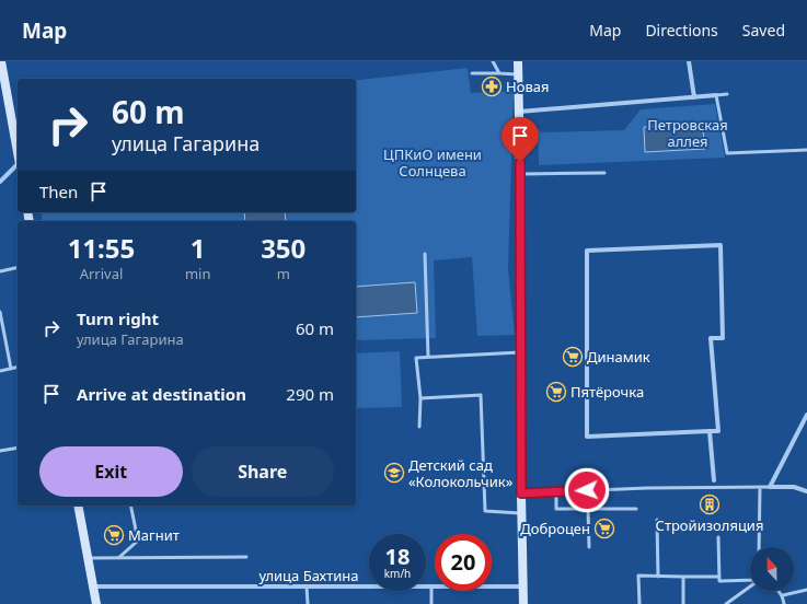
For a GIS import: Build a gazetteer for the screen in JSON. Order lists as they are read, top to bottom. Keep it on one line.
{"streets":{"street":["улица Бахтина"]},"parks":["Петровская аллея","ЦПКиО имени Солнцева"],"places":{"pharmacy":["Новая"],"supermarket":["Динамик","Пятёрочка","Доброцен","Магнит"],"school or university":["Детский сад «Колокольчик»"],"building":["Стройизоляция"]},"north":"top","page":{"header":"Map","nav":["Map","Directions","Saved"],"turn":["60 m","улица Гагарина"],"then":"Then","eta":["11:55","Arrival","1","min","350","m"],"list":[{"name":"Turn right","note":"улица Гагарина","value":"60 m"},{"name":"Arrive at destination","value":"290 m"}],"buttons":["Exit","Share"],"speed":"18 km/h","limit":"20"}}
